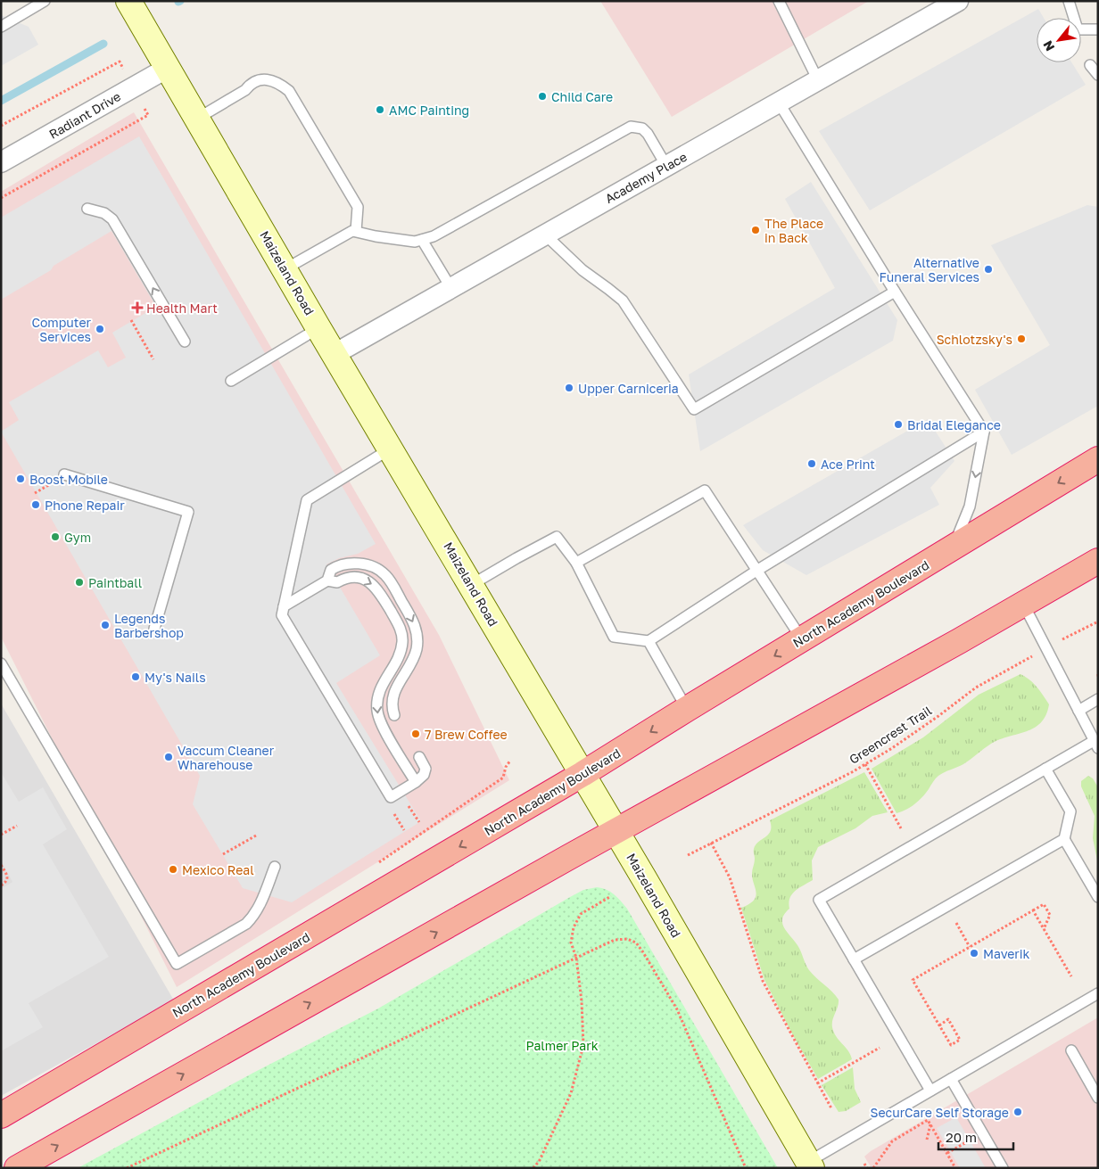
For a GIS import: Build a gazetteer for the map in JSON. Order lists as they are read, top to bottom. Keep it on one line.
{"streets":{"highway":["North Academy Boulevard"],"main road":["Maizeland Road"],"street":["Radiant Drive","Academy Place"],"path":["Greencrest Trail"]},"crossings":[["Radiant Drive","Maizeland Road"],["Academy Place","Maizeland Road"],["Maizeland Road","North Academy Boulevard"]],"parks":["Palmer Park"],"places":{"other":["Child Care","AMC Painting","The Place in Back","Alternative Funeral Services","Computer Services","Schlotzsky's","Upper Carniceria","Bridal Elegance","Ace Print","Boost Mobile","Phone Repair","Gym","Paintball","Legends Barbershop","My's Nails","7 Brew Coffee","Vaccum Cleaner Wharehouse","Mexico Real","Maverik","SecurCare Self Storage"],"health":["Health Mart"]},"scale_bar":"20 m","north":"bottom left"}
